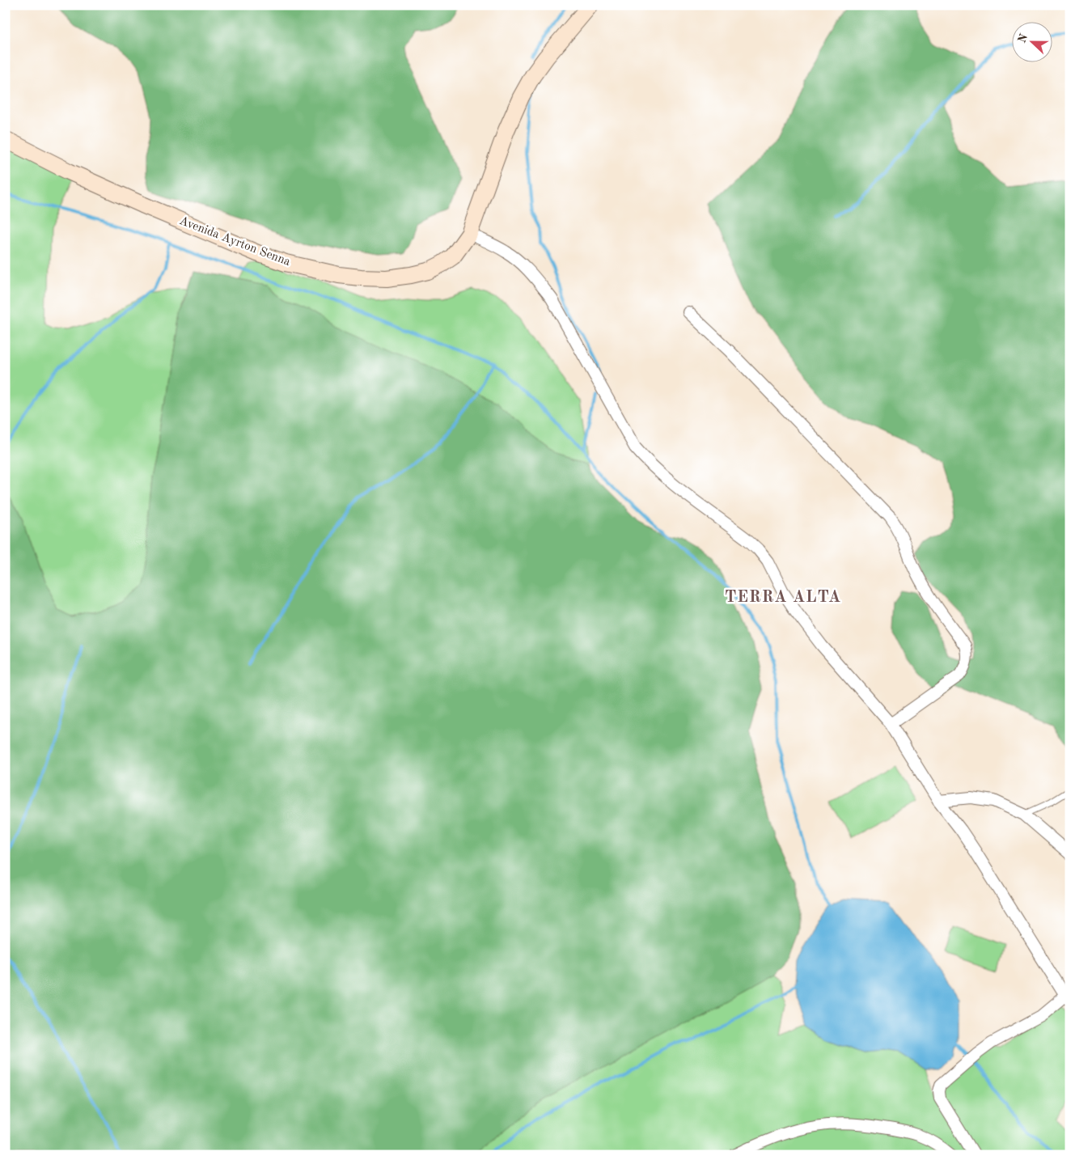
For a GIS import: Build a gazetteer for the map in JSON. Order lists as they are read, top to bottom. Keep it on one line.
{"streets":{"street":["Avenida Ayrton Senna"]},"districts":["TERRA ALTA"],"north":"left"}
